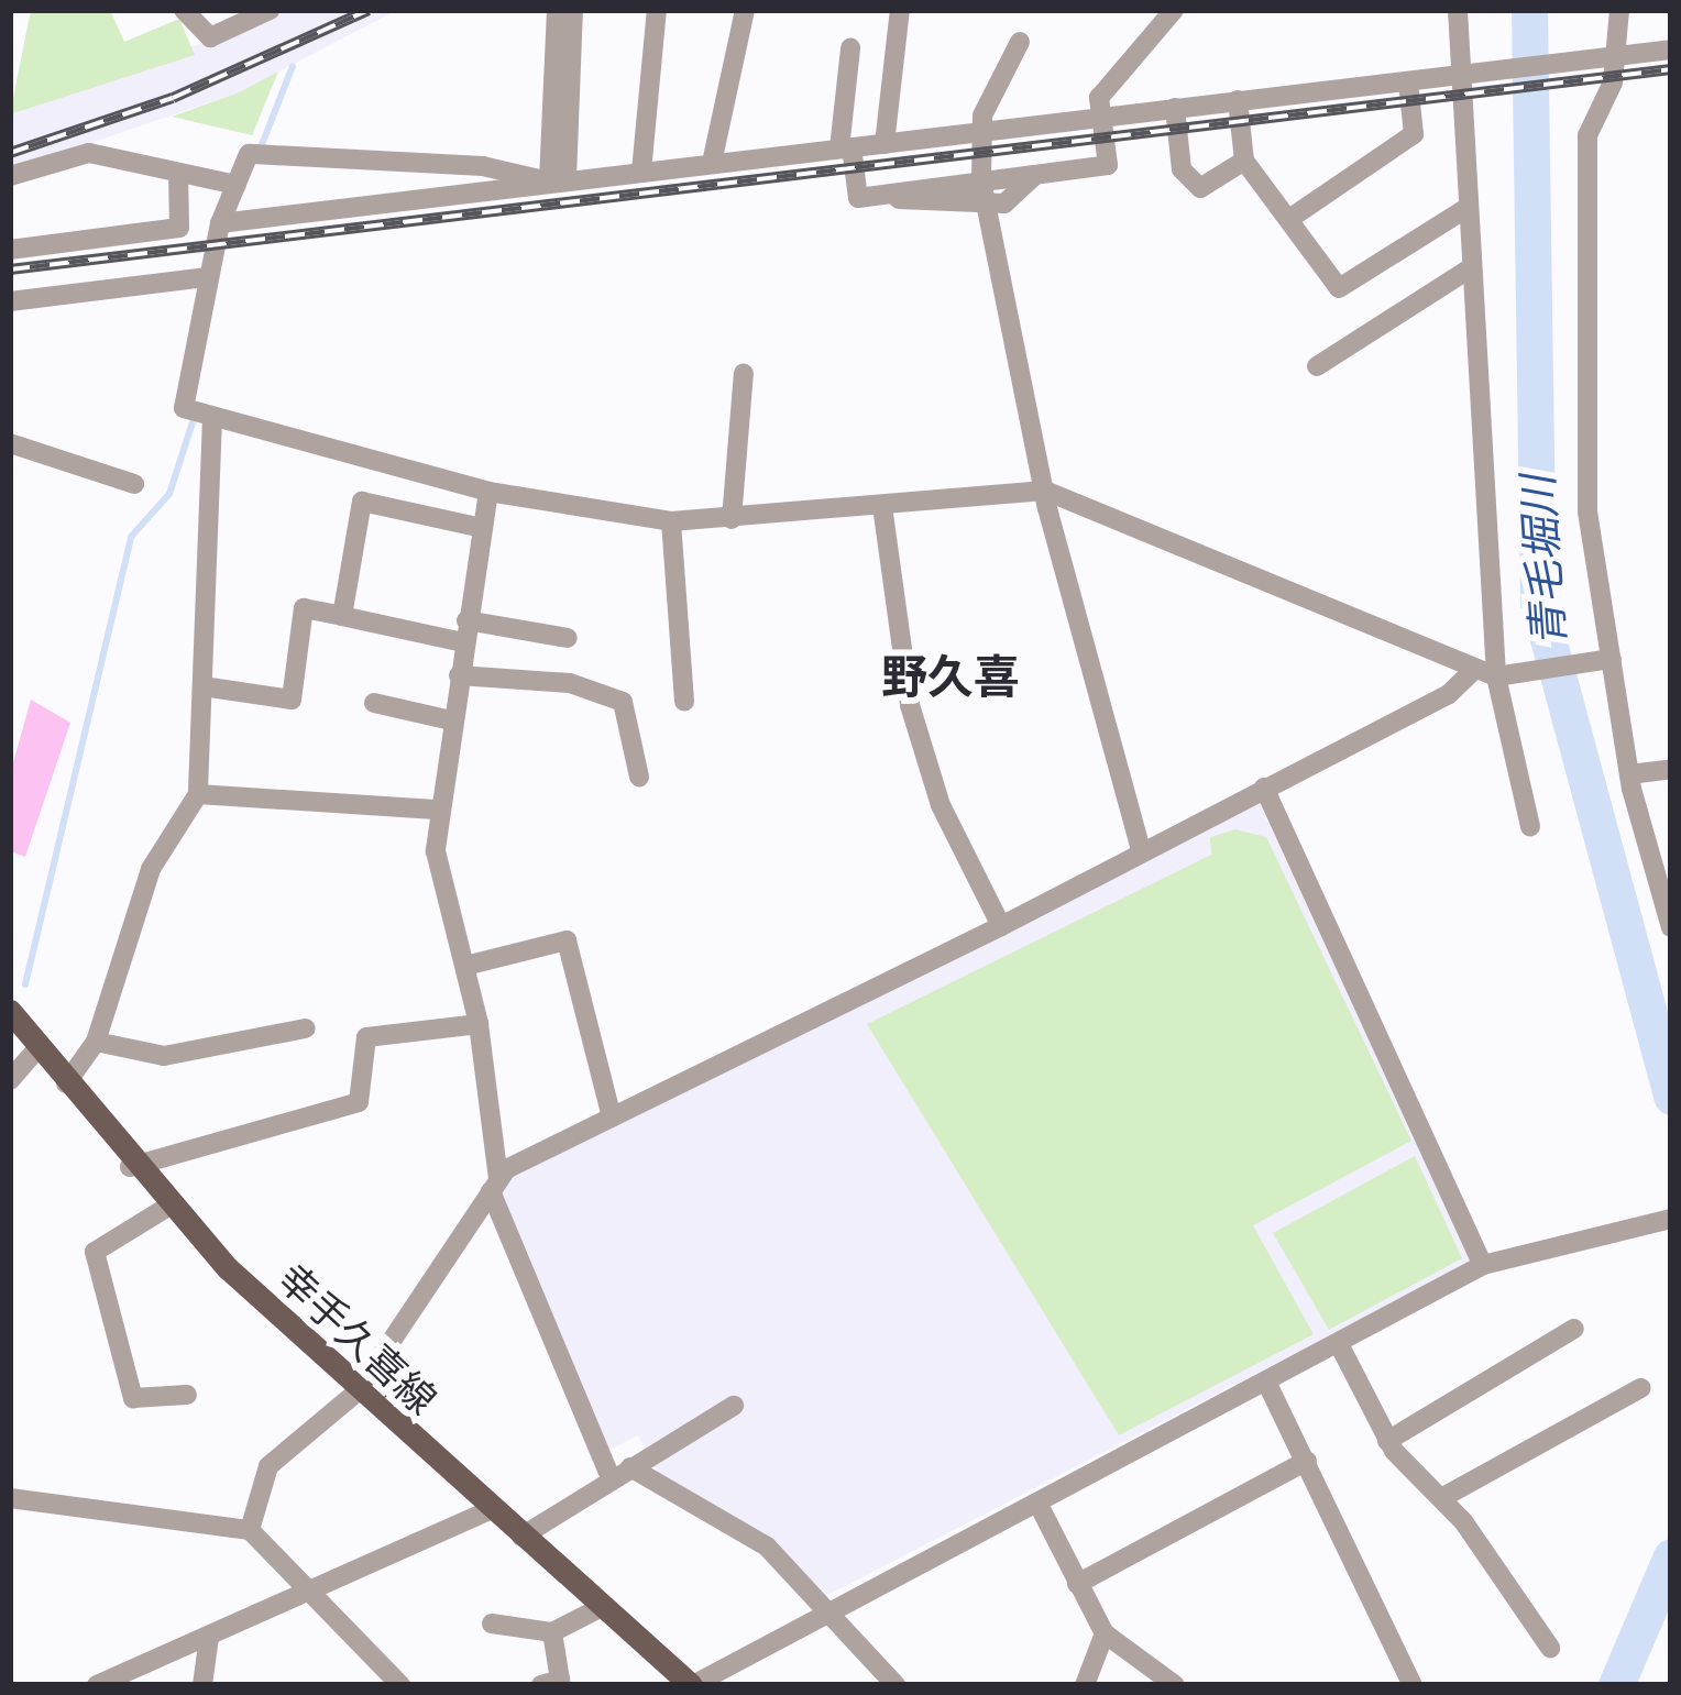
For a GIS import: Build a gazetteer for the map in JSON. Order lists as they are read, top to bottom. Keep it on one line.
{"streets":{"main road":["幸手久喜線"]},"districts":["野久喜"],"water":["青毛堀川"]}
